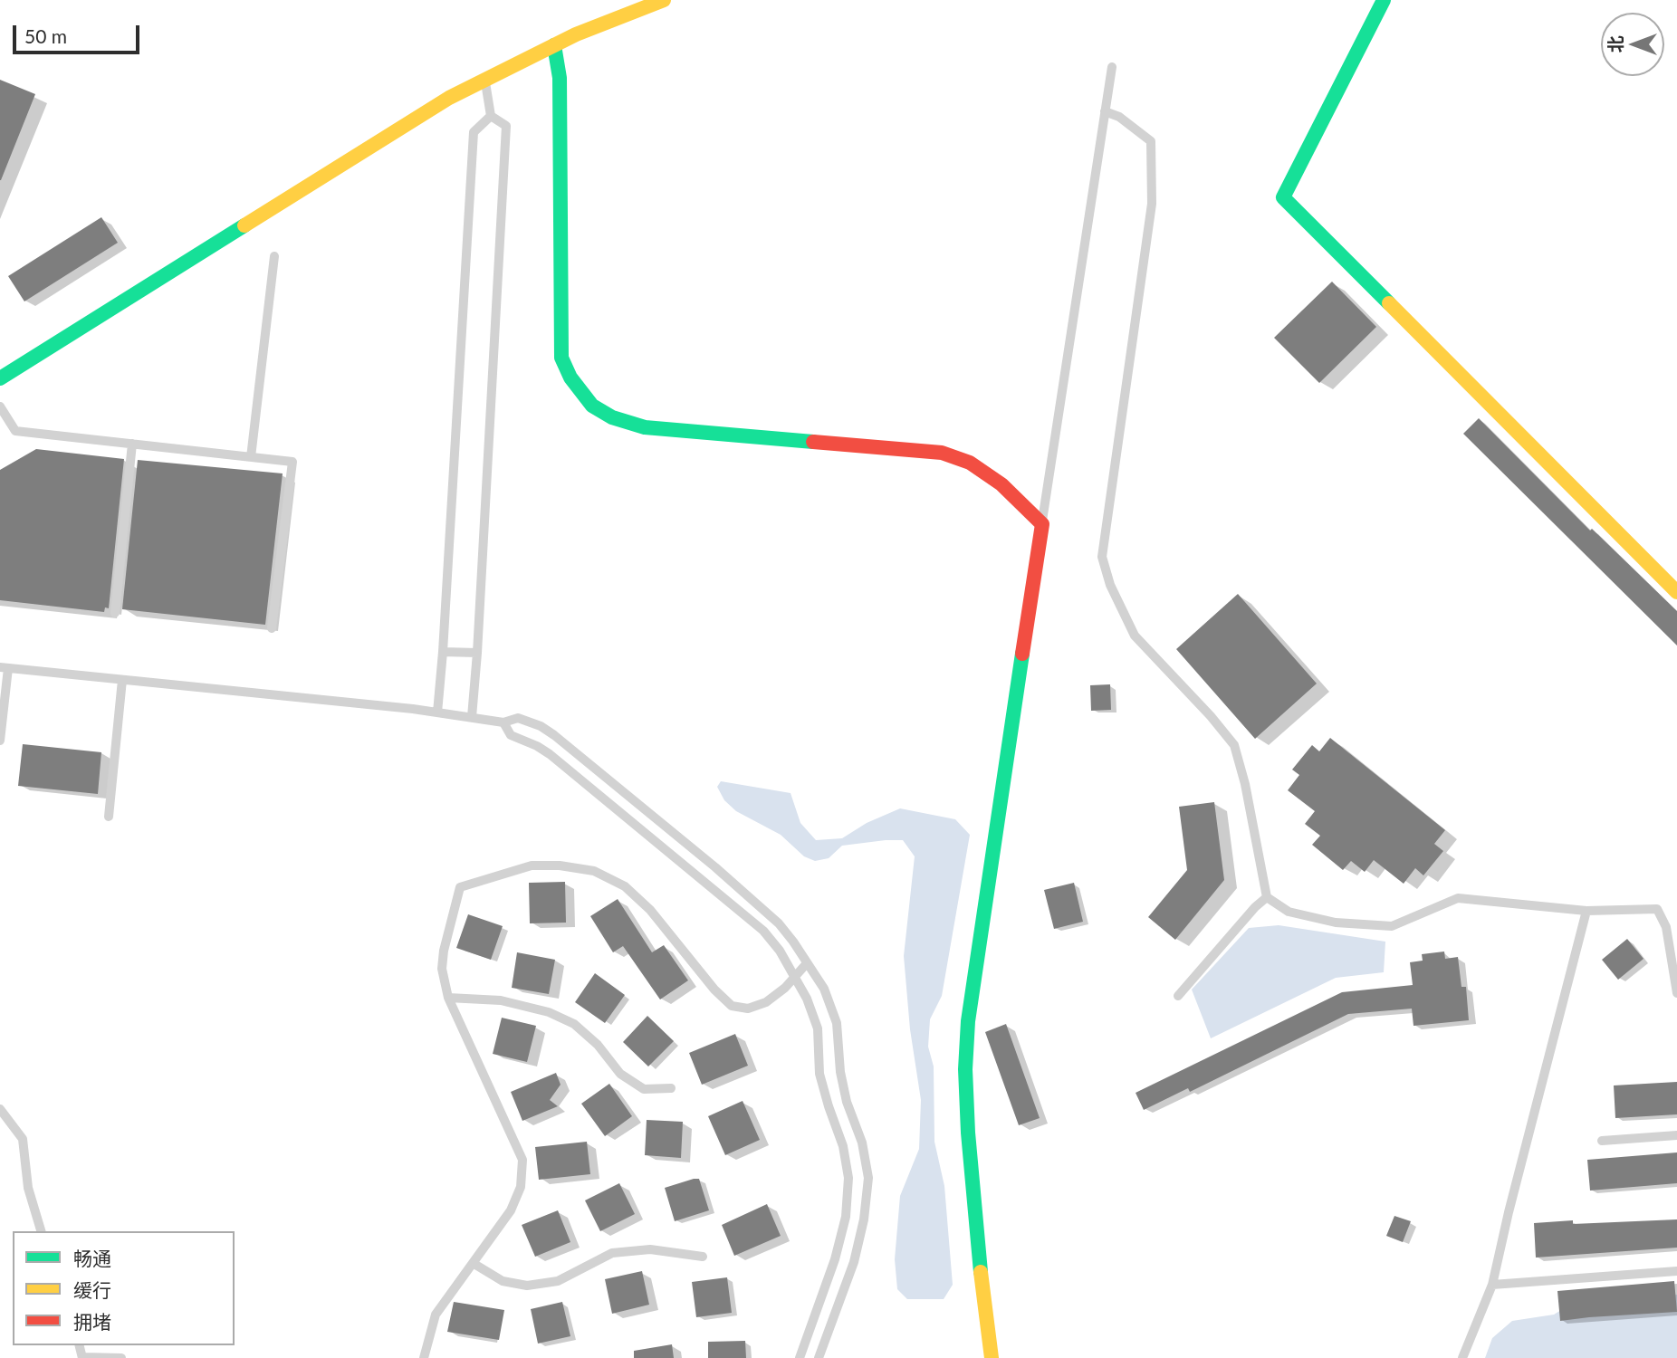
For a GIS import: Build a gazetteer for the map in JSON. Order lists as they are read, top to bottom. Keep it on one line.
{"legend":["畅通","缓行","拥堵"],"scale_bar":"50 m","north":"left"}
